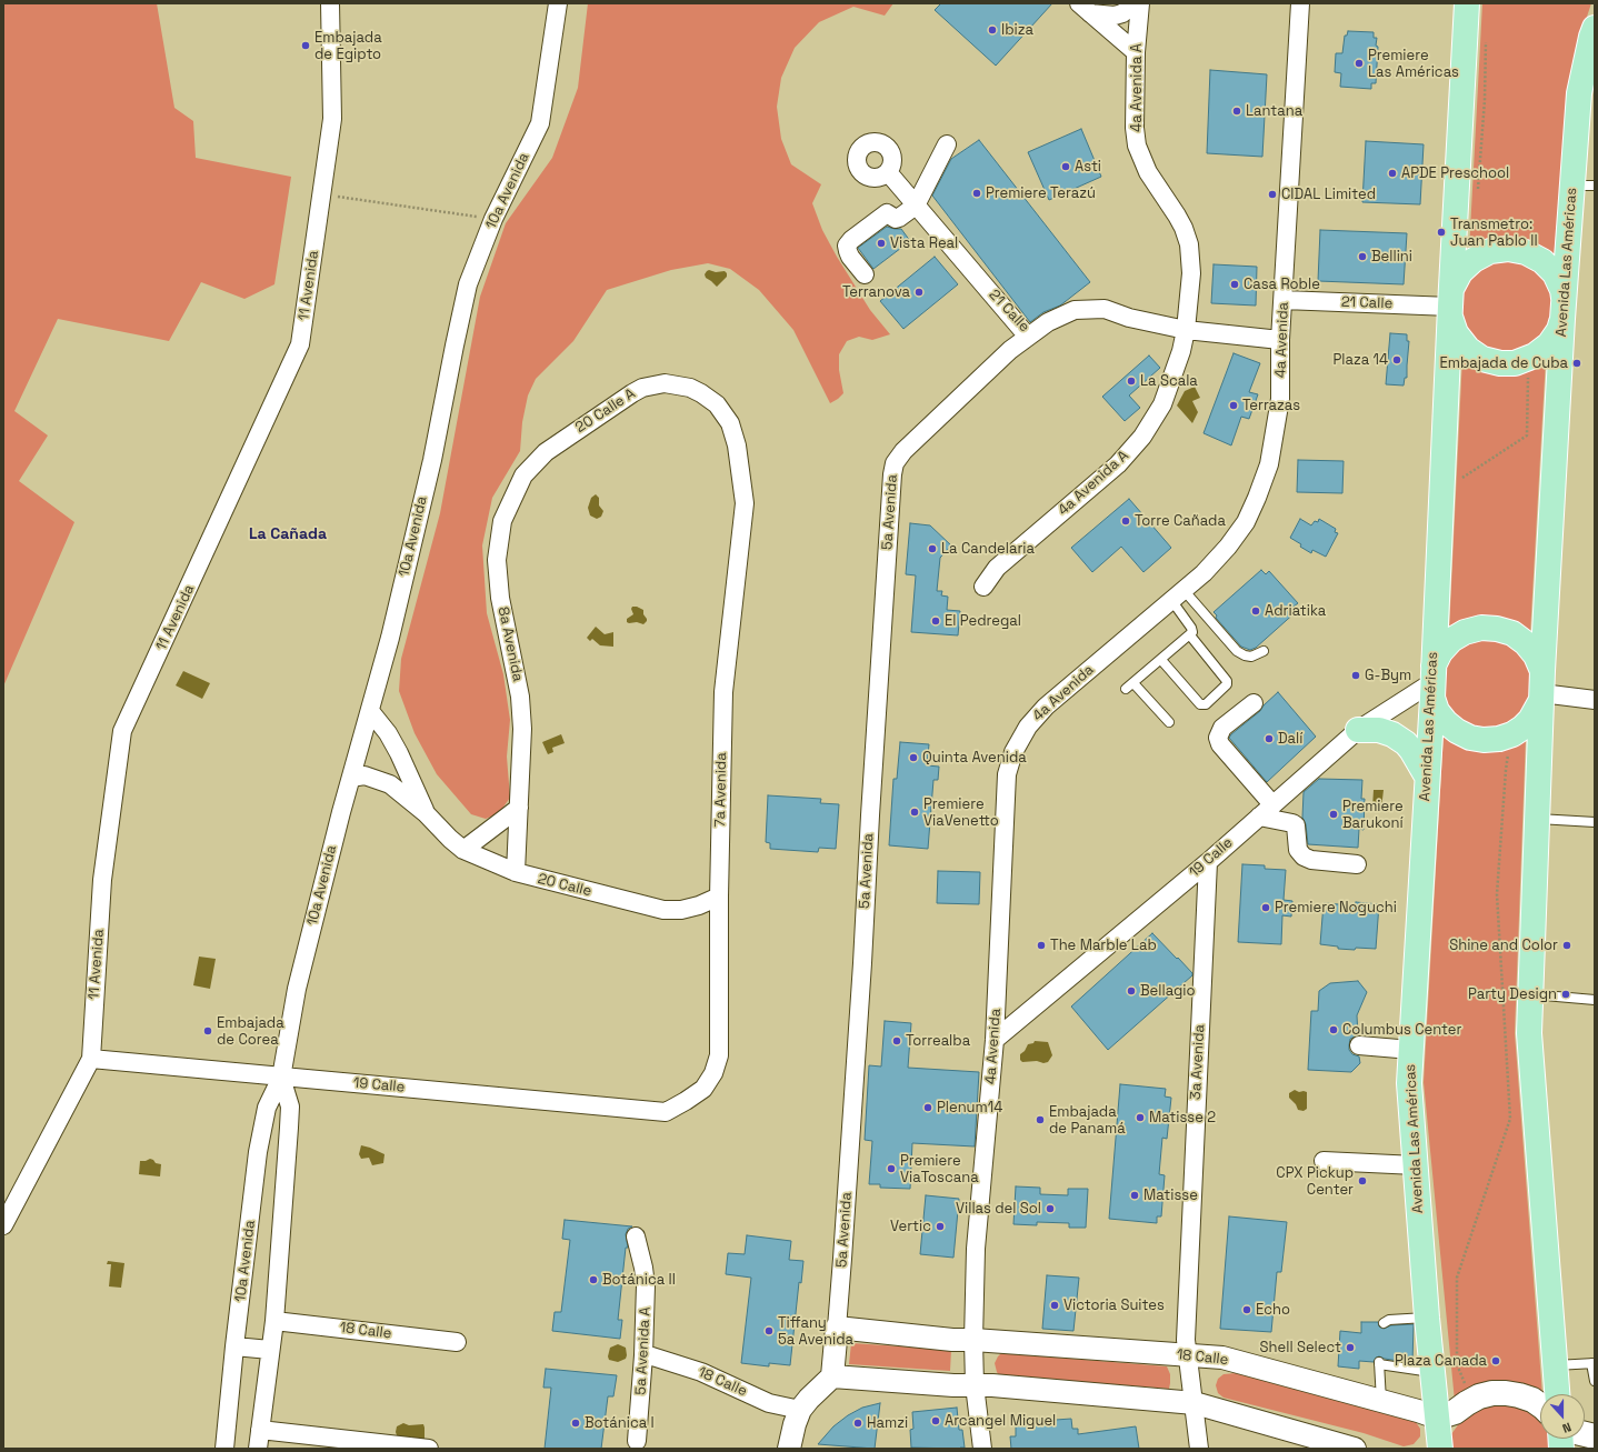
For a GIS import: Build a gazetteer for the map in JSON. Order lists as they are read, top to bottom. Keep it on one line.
{"streets":{"main road":["Avenida Las Américas"],"street":["4a Avenida A","10a Avenida","11 Avenida","21 Calle","4a Avenida","20 Calle A","5a Avenida","8a Avenida","7a Avenida","19 Calle","20 Calle","3a Avenida","18 Calle","5a Avenida A"]},"crossings":[["4a Avenida A","21 Calle"],["10a Avenida","19 Calle"],["10a Avenida","20 Calle"],["10a Avenida","18 Calle"],["Avenida Las Américas","21 Calle"],["Avenida Las Américas","19 Calle"],["Avenida Las Américas","18 Calle"],["11 Avenida","19 Calle"],["21 Calle","4a Avenida"],["21 Calle","5a Avenida"],["4a Avenida","19 Calle"],["4a Avenida","18 Calle"],["20 Calle A","8a Avenida"],["20 Calle A","7a Avenida"],["5a Avenida","18 Calle"],["8a Avenida","20 Calle"],["7a Avenida","19 Calle"],["7a Avenida","20 Calle"],["19 Calle","3a Avenida"],["3a Avenida","18 Calle"],["18 Calle","5a Avenida A"]],"districts":["La Cañada"],"places":["Ibiza","Embajada de Egipto","Premiere Las Américas","Lantana","Asti","APDE Preschool","Premiere Terazú","CIDAL Limited","Transmetro: Juan Pablo II","Vista Real","Bellini","Casa Roble","Terranova","Plaza 14","Embajada de Cuba","La Scala","Terrazas","Torre Cañada","La Candelaria","Adriatika","El Pedregal","G-Bym","Dalí","Quinta Avenida","Premiere ViaVenetto","Premiere Barukoní","Premiere Noguchi","The Marble Lab","Shine and Color","Bellagio","Party Design","Columbus Center","Embajada de Corea","Torrealba","Plenum14","Matisse 2","Embajada de Panamá","Premiere ViaToscana","CPX Pickup Center","Matisse","Villas del Sol","Vertic","Botánica II","Victoria Suites","Echo","Tiffany 5a Avenida","Shell Select","Plaza Canada","Arcangel Miguel","Botánica I","Hamzi"],"north":"bottom"}
